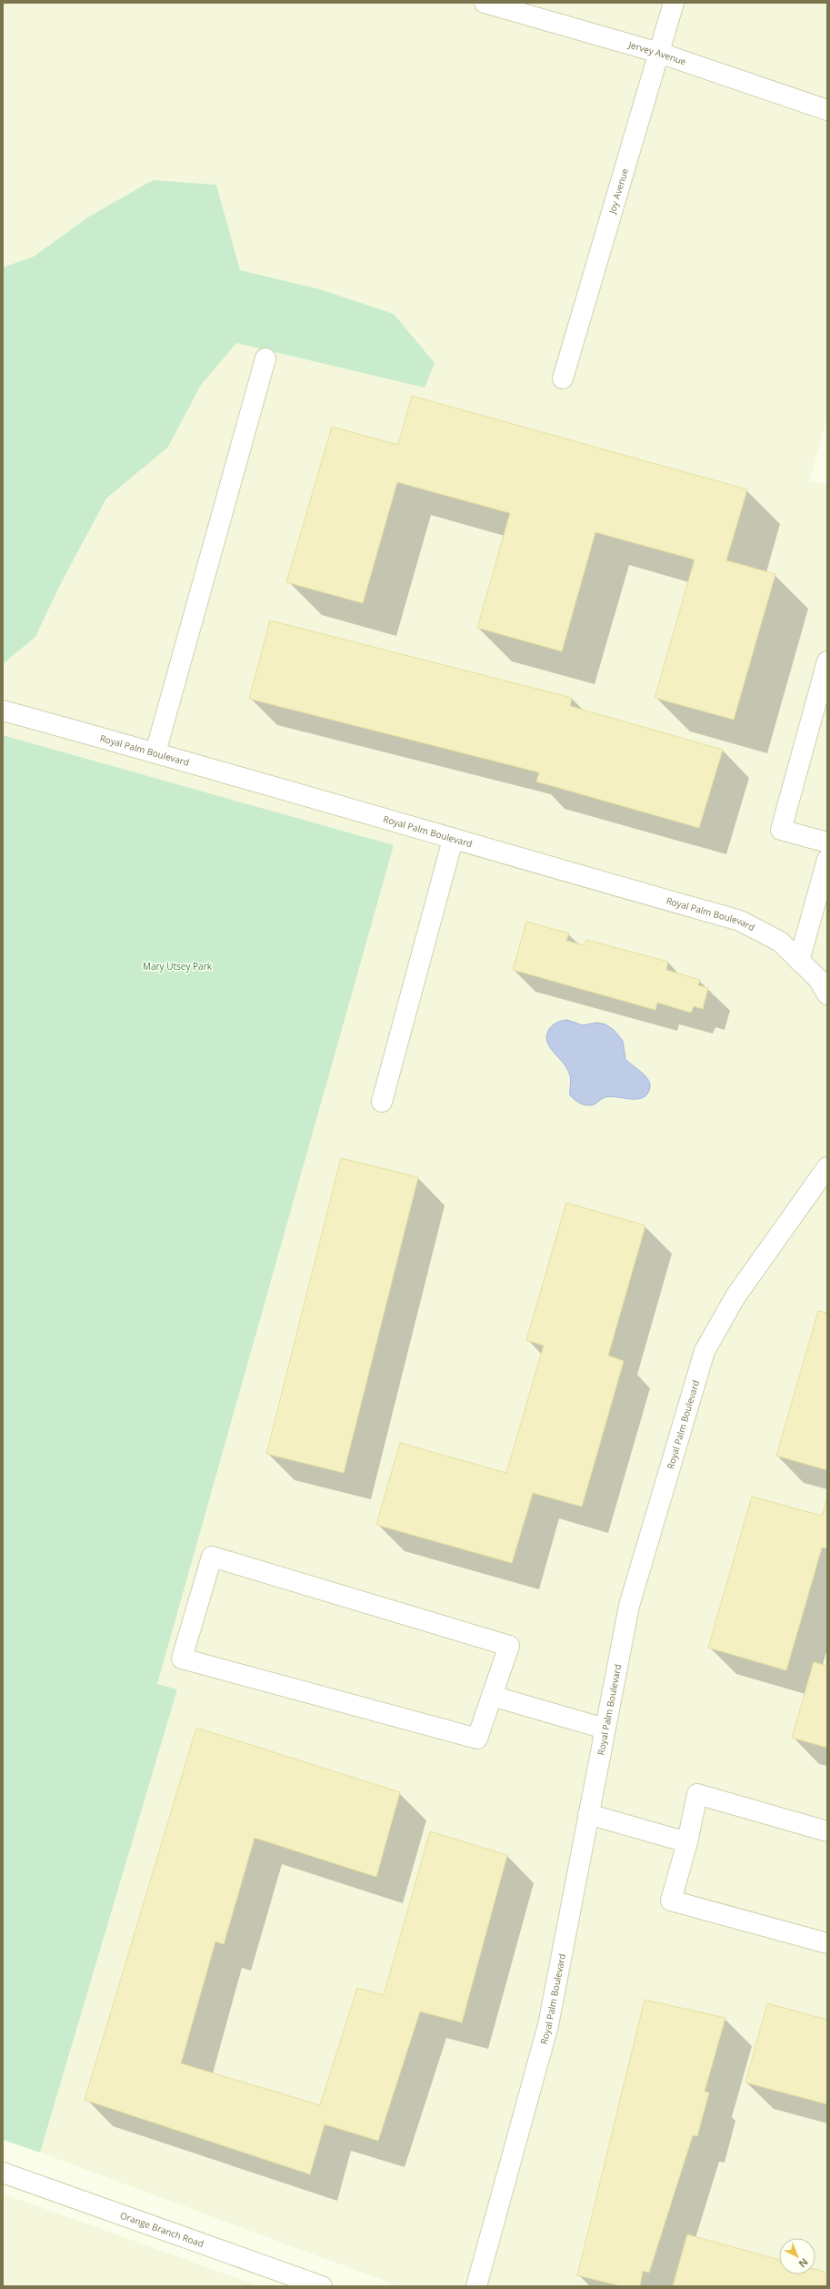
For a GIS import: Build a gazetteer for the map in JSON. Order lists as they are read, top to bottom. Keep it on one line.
{"streets":{"street":["Jervey Avenue","Joy Avenue","Royal Palm Boulevard","Orange Branch Road"]},"crossings":[["Jervey Avenue","Joy Avenue"]],"parks":["Mary Utsey Park"],"north":"bottom right"}
